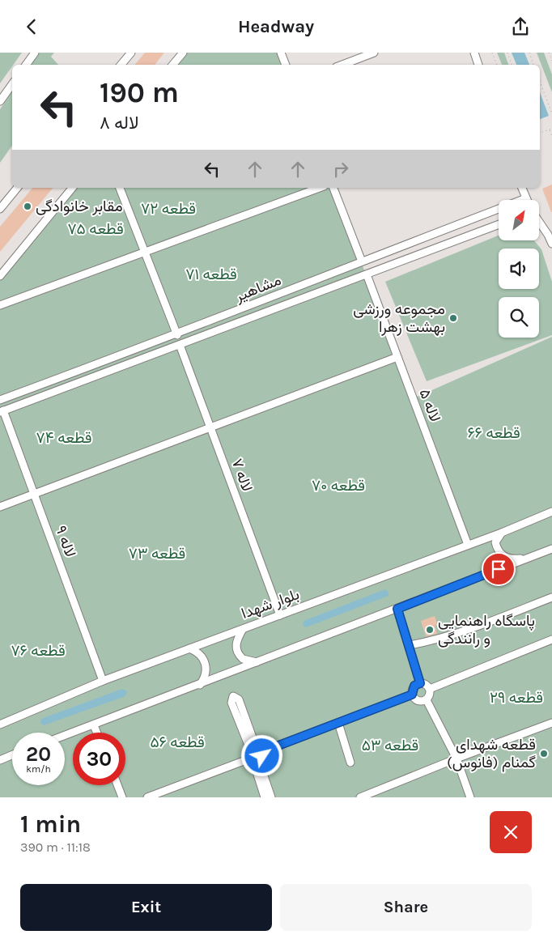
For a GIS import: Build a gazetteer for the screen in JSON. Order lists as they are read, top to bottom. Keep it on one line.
{"streets":{"street":["مشاهیر","لاله ۵","لاله ۷","لاله ۹","بلوار شهدا"]},"crossings":[["مشاهیر","لاله ۵"],["مشاهیر","لاله ۷"],["مشاهیر","لاله ۹"],["لاله ۵","بلوار شهدا"],["لاله ۷","بلوار شهدا"],["لاله ۹","بلوار شهدا"]],"parks":["قطعه ۷۲","قطعه ۷۵","قطعه ۷۱","قطعه ۶۶","قطعه ۷۴","قطعه ۷۰","قطعه ۷۳","قطعه ۷۶","قطعه ۲۹","قطعه ۵۶","قطعه ۵۳"],"places":["مقابر خانوادگی","مجموعه ورزشی بهشت زهرا","پاسگاه راهنمایی و رانندگی","قطعه‌ شهدای گمنام (فانوس)"],"north":"top right","page":{"header":"Headway","turn":["190 m","لاله ۸"],"speed":"20 km/h","limit":"30","heading":["1 min","390 m · 11:18"],"buttons":["Exit","Share"]}}
